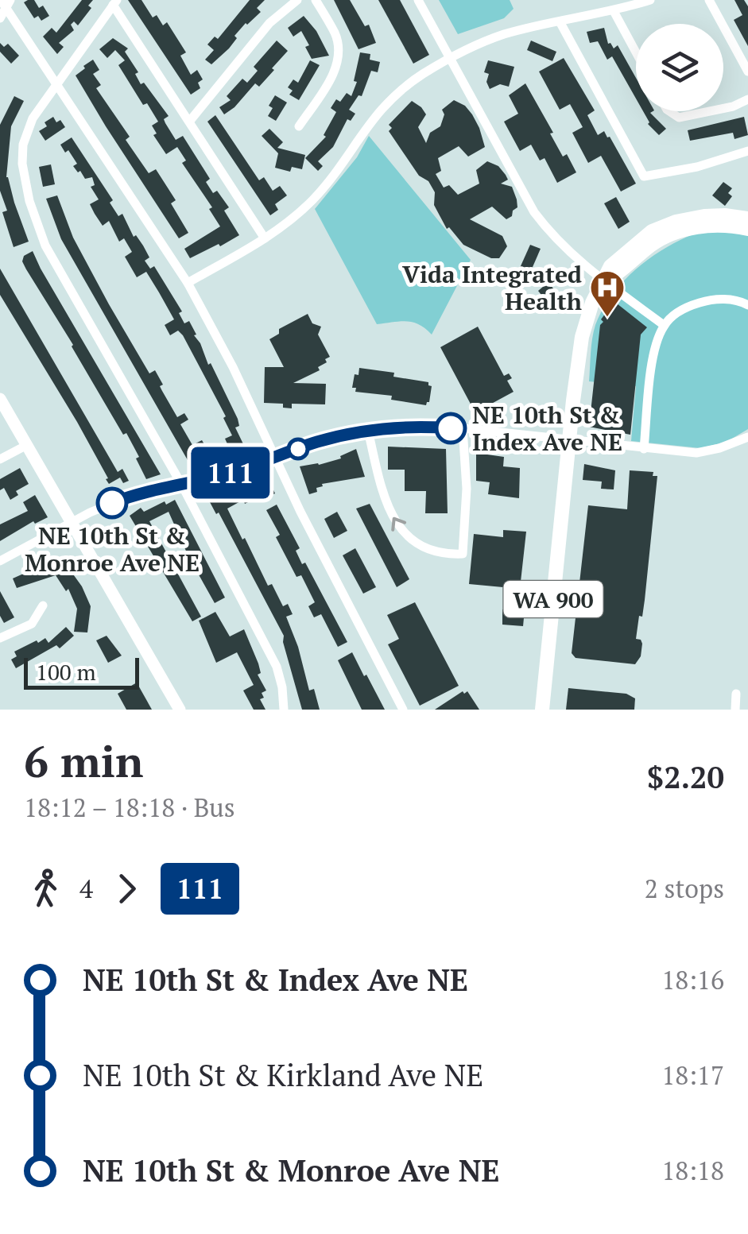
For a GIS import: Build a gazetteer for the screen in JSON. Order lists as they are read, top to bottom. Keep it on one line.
{"streets":{"main road":["WA 900"]},"places":{"hospital":["Vida Integrated Health"],"other":["NE 10th St & Index Ave NE","NE 10th St & Monroe Ave NE"]},"lines":["bus line 111"],"scale_bar":"100 m","page":{"on_map":"111","scale":"100 m","heading":["6 min","18:12 – 18:18 · Bus","$2.20"],"legs":["4","111","2 stops"],"list":[{"name":"NE 10th St & Index Ave NE","value":"18:16"},{"name":"NE 10th St & Kirkland Ave NE","value":"18:17"},{"name":"NE 10th St & Monroe Ave NE","value":"18:18"}]}}
